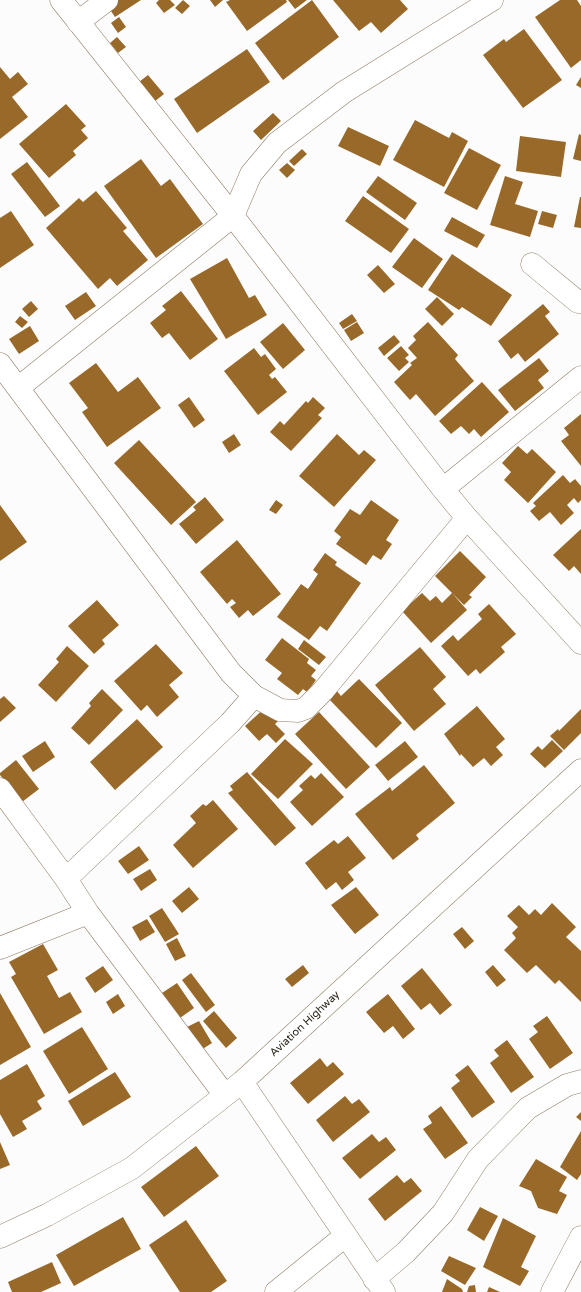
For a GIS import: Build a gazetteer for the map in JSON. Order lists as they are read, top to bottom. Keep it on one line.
{"streets":{"street":["Aviation Highway"]}}
